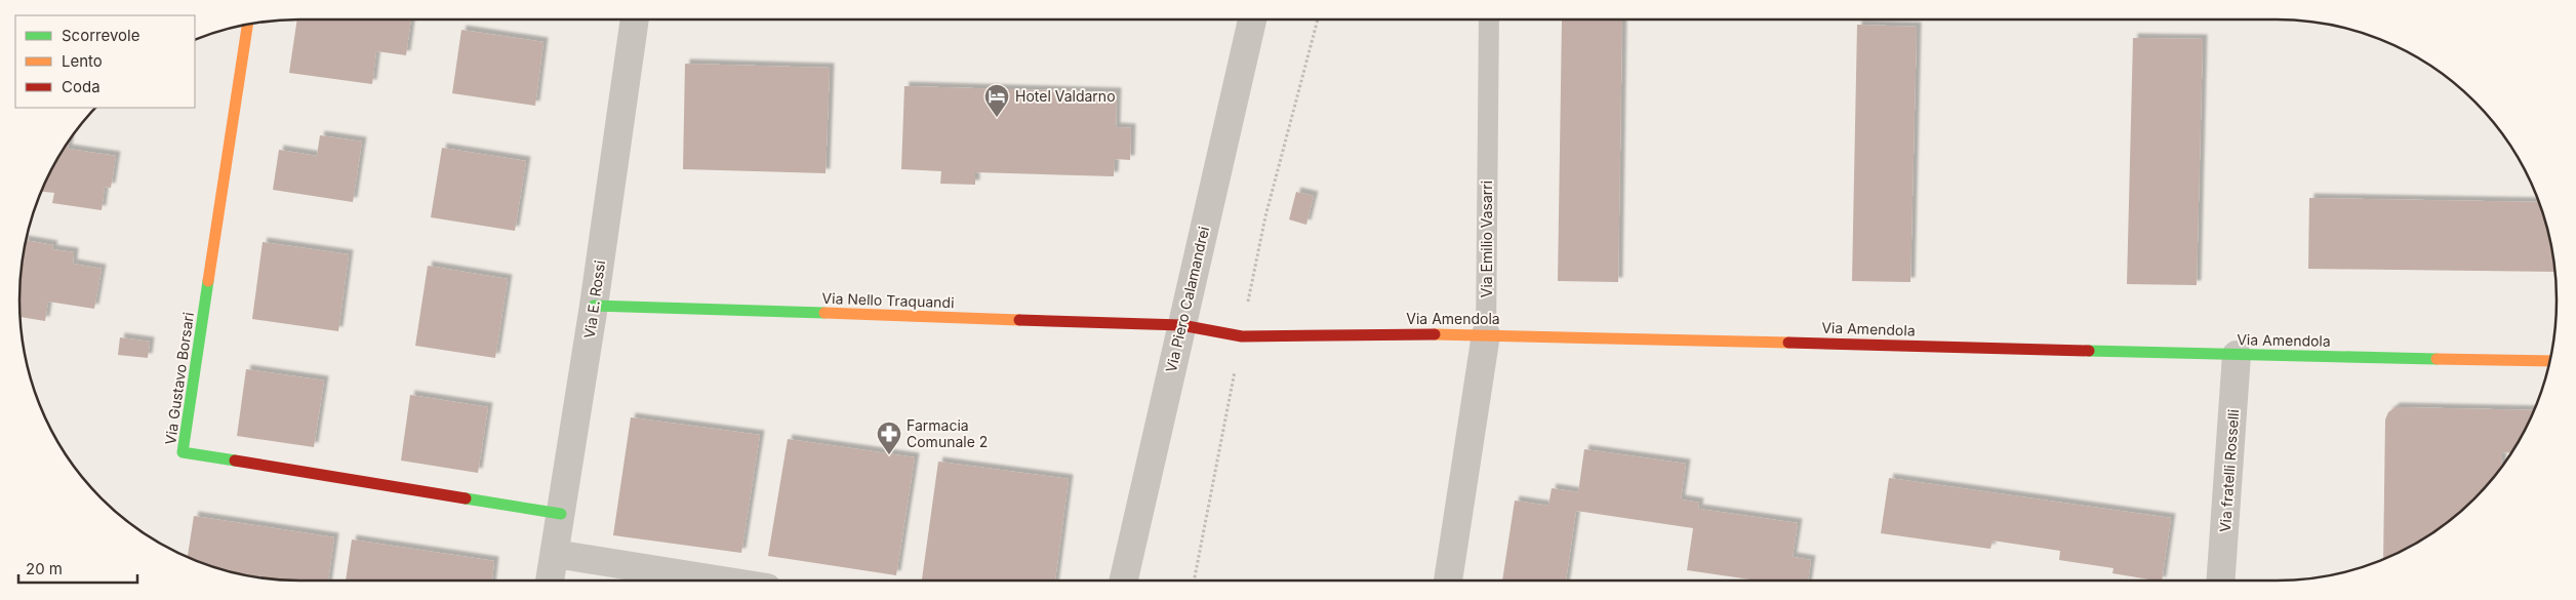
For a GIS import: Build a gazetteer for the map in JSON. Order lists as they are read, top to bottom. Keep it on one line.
{"streets":{"street":["Via Emilio Vasarri","Via E. Rossi","Via Piero Calamandrei","Via Nello Traquandi","Via Amendola","Via Gustavo Borsari","Via fratelli Rosselli"]},"crossings":[["Via Emilio Vasarri","Via Amendola"],["Via E. Rossi","Via Nello Traquandi"],["Via E. Rossi","Via Gustavo Borsari"],["Via Piero Calamandrei","Via Nello Traquandi"],["Via Piero Calamandrei","Via Amendola"],["Via Nello Traquandi","Via Amendola"],["Via Amendola","Via fratelli Rosselli"]],"places":{"hotel":["Hotel Valdarno"],"pharmacy":["Farmacia Comunale 2"]},"legend":["Scorrevole","Lento","Coda"],"scale_bar":"20 m"}
